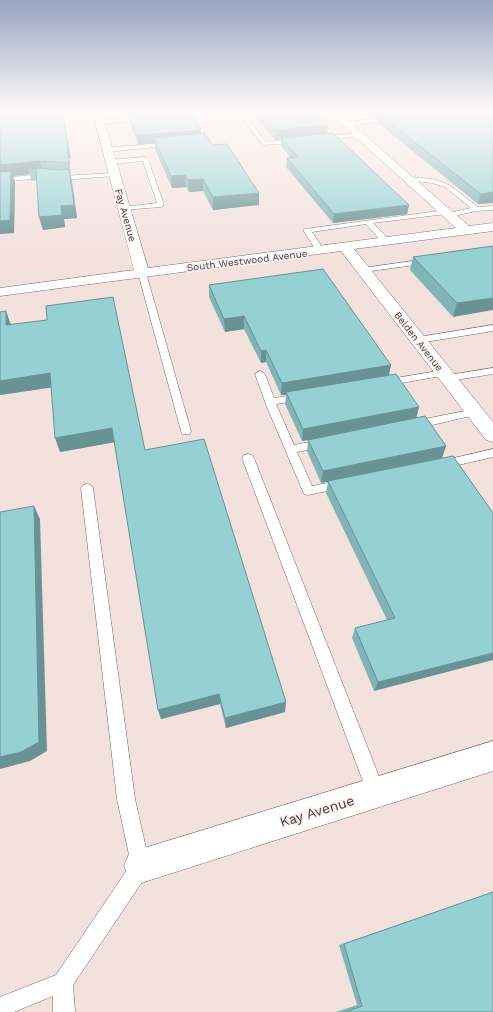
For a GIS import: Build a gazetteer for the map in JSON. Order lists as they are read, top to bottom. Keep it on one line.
{"streets":{"street":["Fay Avenue","South Westwood Avenue","Belden Avenue","Kay Avenue"]},"crossings":[["Fay Avenue","South Westwood Avenue"],["South Westwood Avenue","Belden Avenue"]]}
